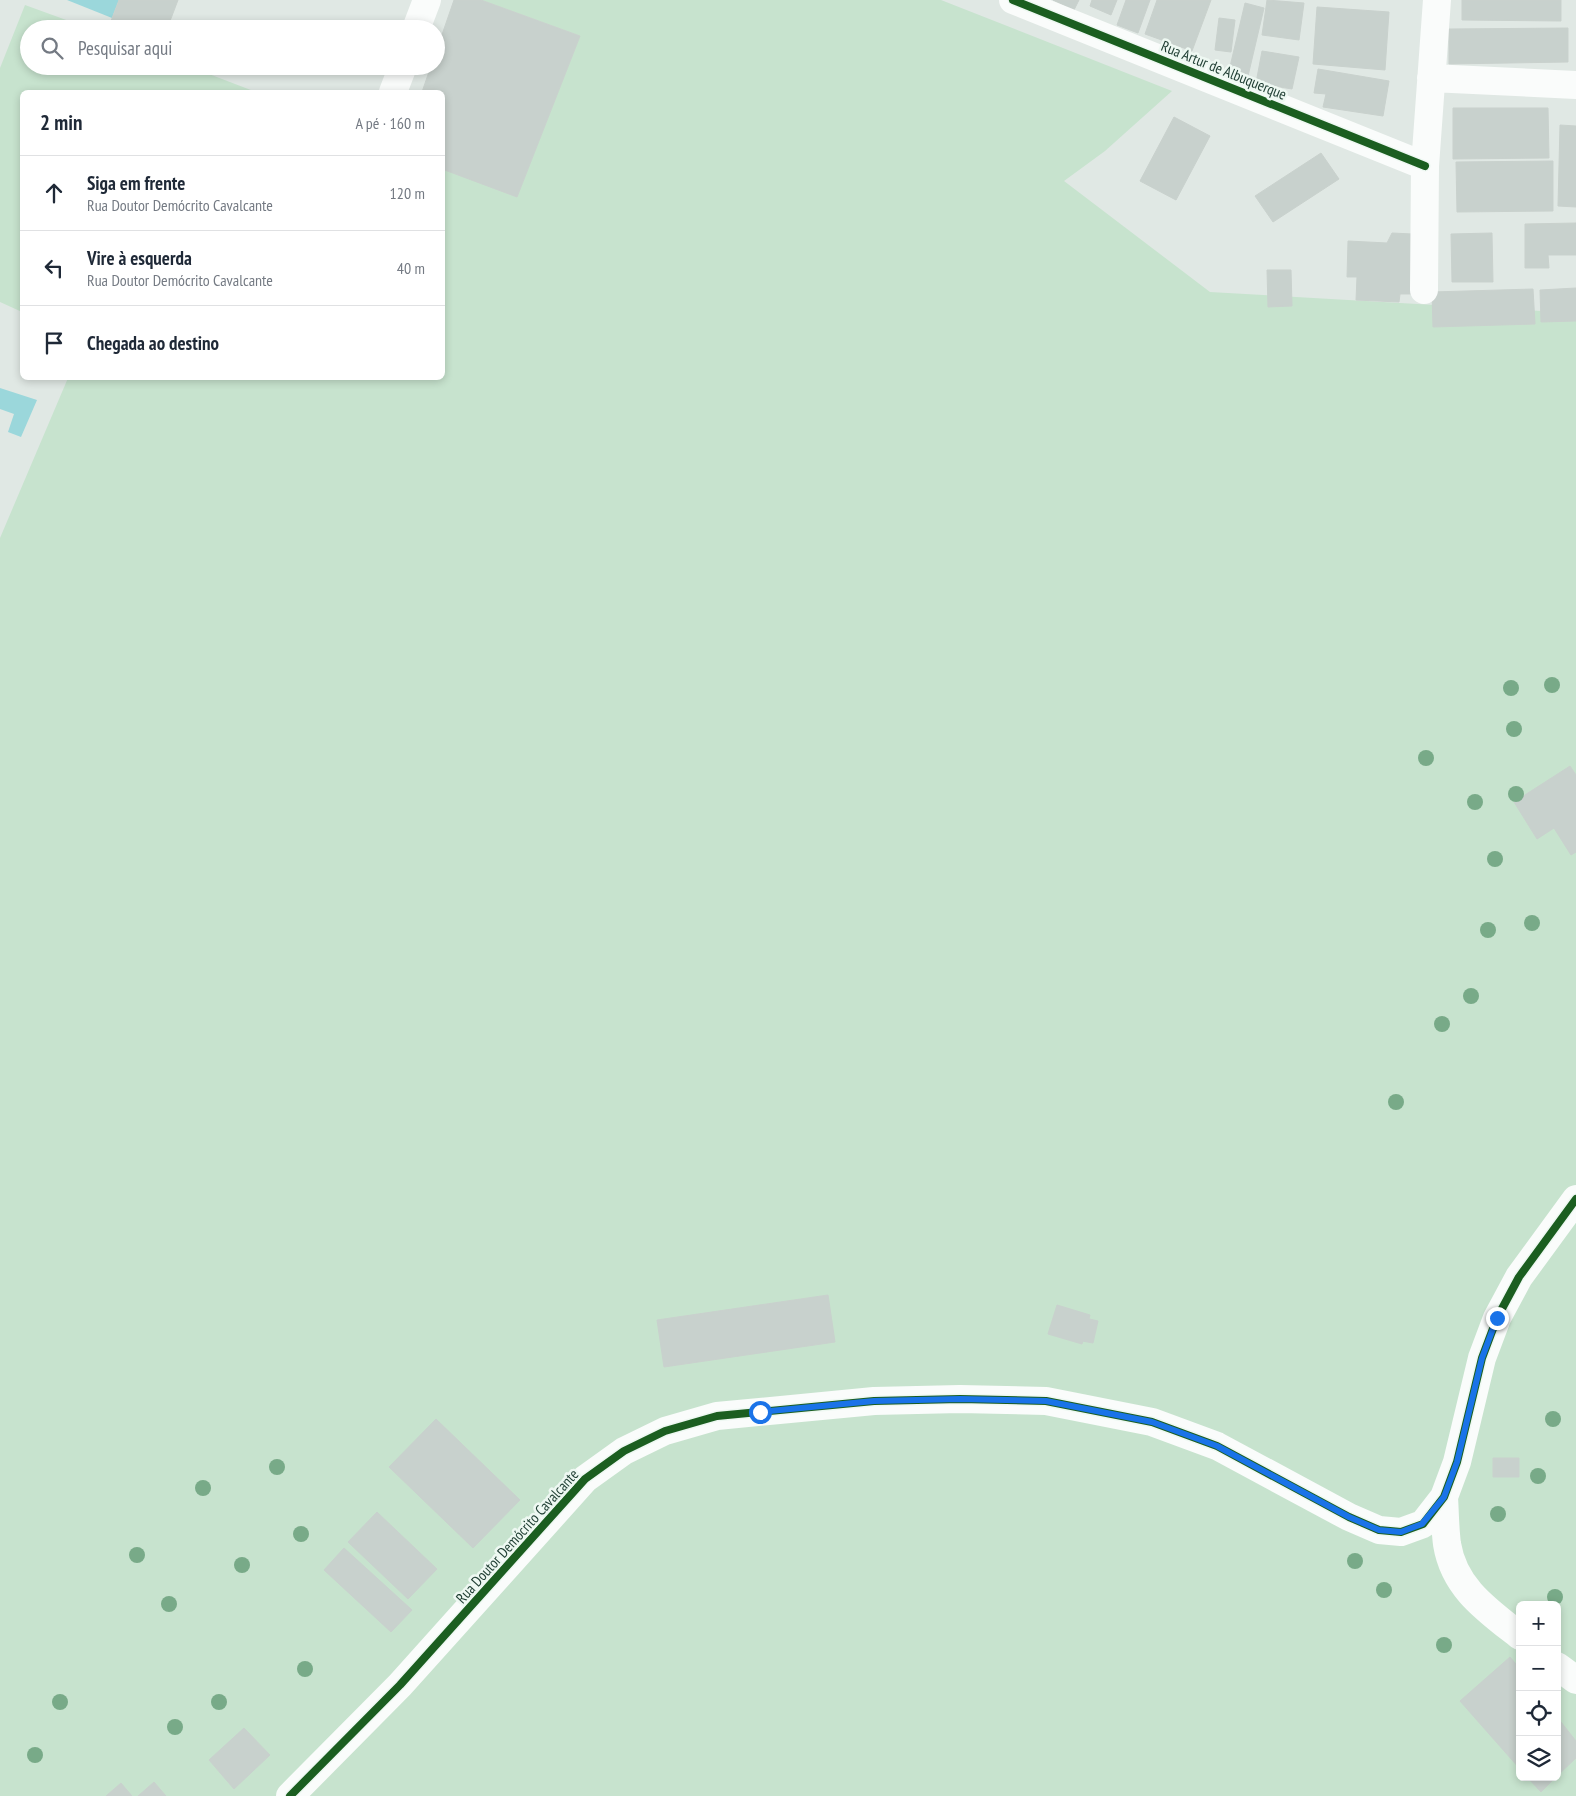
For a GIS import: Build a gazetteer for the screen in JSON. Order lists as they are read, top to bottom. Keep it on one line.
{"streets":{"street":["Rua Artur de Albuquerque","Rua Doutor Demócrito Cavalcante"]},"page":{"search":"Pesquisar aqui","heading":["2 min","A pé · 160 m"],"list":[["Siga em frente","Rua Doutor Demócrito Cavalcante","120 m"],["Vire à esquerda","Rua Doutor Demócrito Cavalcante","40 m"],"Chegada ao destino"],"map_buttons":["+","−"]}}
